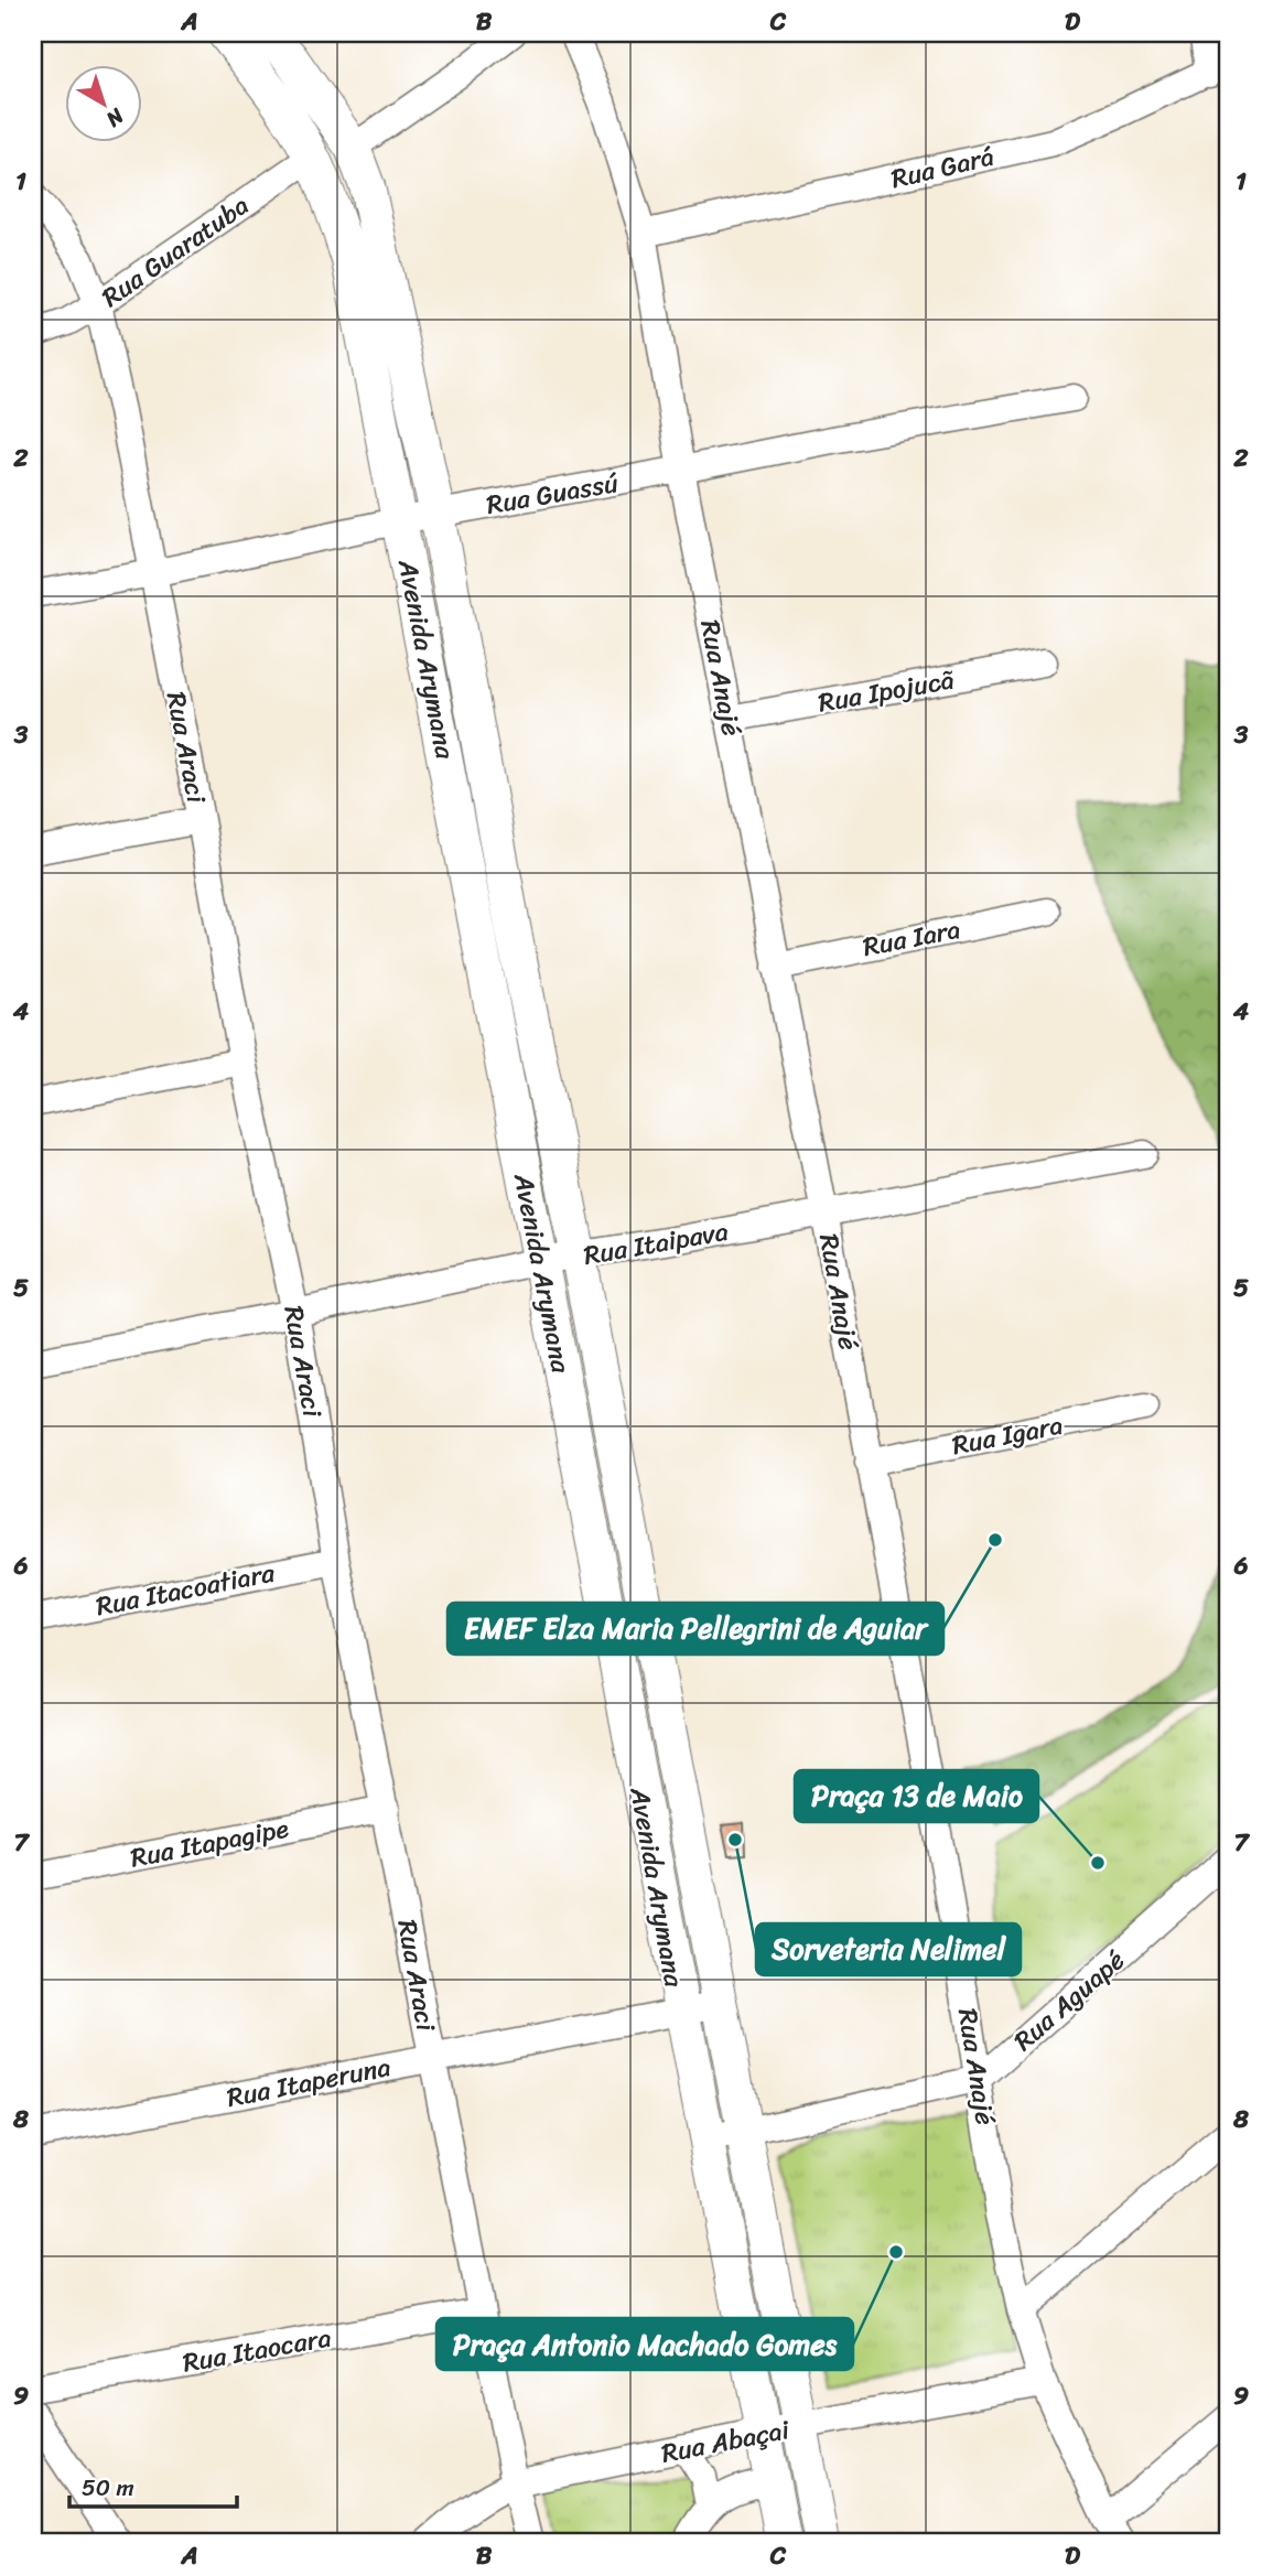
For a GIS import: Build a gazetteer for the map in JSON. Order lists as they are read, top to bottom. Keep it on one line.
{"streets":{"main road":["Avenida Arymana"],"street":["Rua Gará","Rua Guaratuba","Rua Guassú","Rua Anajé","Rua Ipojucã","Rua Araci","Rua Iara","Rua Itaipava","Rua Igara","Rua Itacoatiara","Rua Itapagipe","Rua Aguapé","Rua Itaperuna","Rua Itaocara","Rua Abaçai"]},"crossings":[["Rua Gará","Rua Anajé"],["Rua Guaratuba","Avenida Arymana"],["Rua Guaratuba","Rua Araci"],["Rua Guassú","Avenida Arymana"],["Rua Guassú","Rua Anajé"],["Rua Guassú","Rua Araci"],["Avenida Arymana","Rua Itaipava"],["Avenida Arymana","Rua Aguapé"],["Avenida Arymana","Rua Itaperuna"],["Avenida Arymana","Rua Abaçai"],["Rua Anajé","Rua Ipojucã"],["Rua Anajé","Rua Iara"],["Rua Anajé","Rua Itaipava"],["Rua Anajé","Rua Igara"],["Rua Anajé","Rua Aguapé"],["Rua Anajé","Rua Abaçai"],["Rua Araci","Rua Itaipava"],["Rua Araci","Rua Itacoatiara"],["Rua Araci","Rua Itapagipe"],["Rua Araci","Rua Itaperuna"],["Rua Araci","Rua Itaocara"],["Rua Araci","Rua Abaçai"]],"places":["EMEF Elza Maria Pellegrini de Aguiar","Sorveteria Nelimel","Praça 13 de Maio","Praça Antonio Machado Gomes"],"scale_bar":"50 m","north":"bottom right","grid":{"columns":["A","B","C","D"],"rows":["1","2","3","4","5","6","7","8","9"]}}
